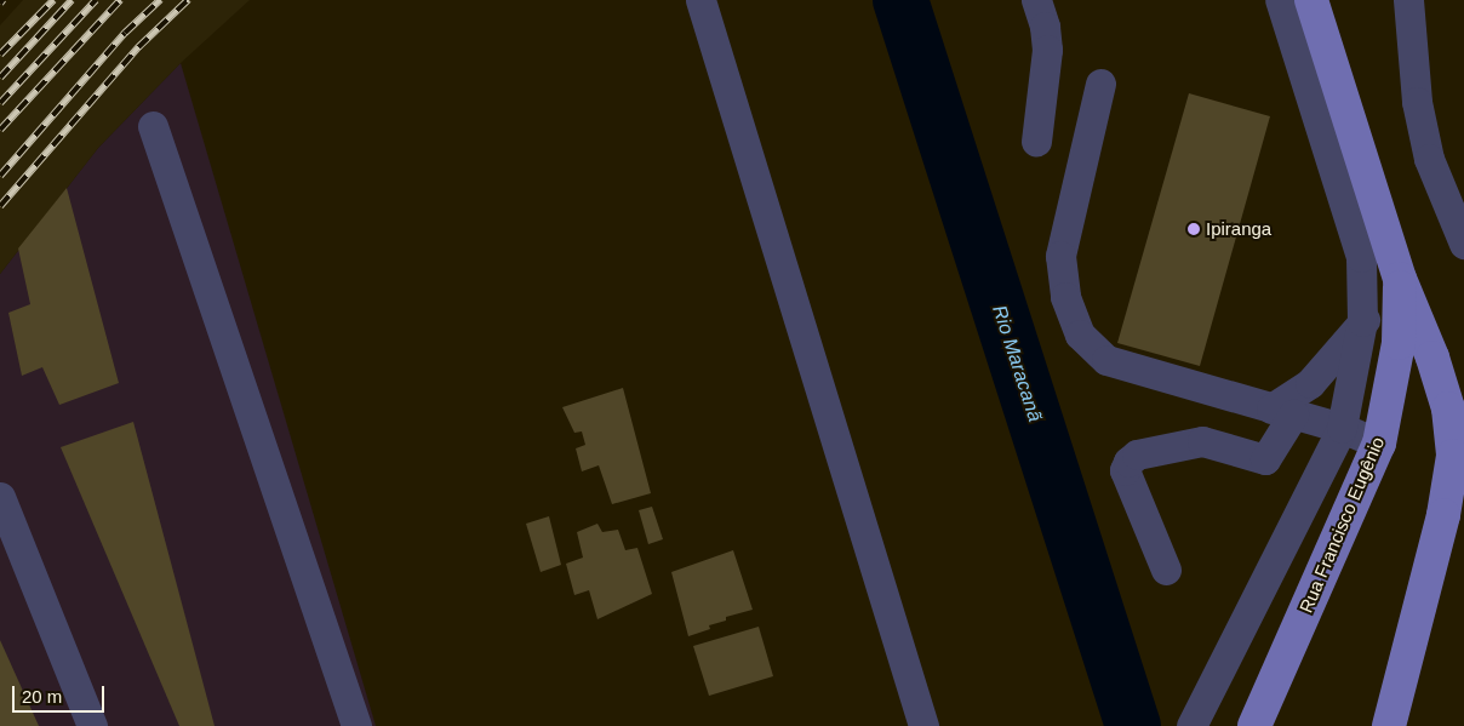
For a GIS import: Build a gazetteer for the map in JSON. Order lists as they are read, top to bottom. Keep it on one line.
{"streets":{"main road":["Rua Francisco Eugênio"]},"water":["Rio Maracanã"],"places":["Ipiranga"],"scale_bar":"20 m"}
